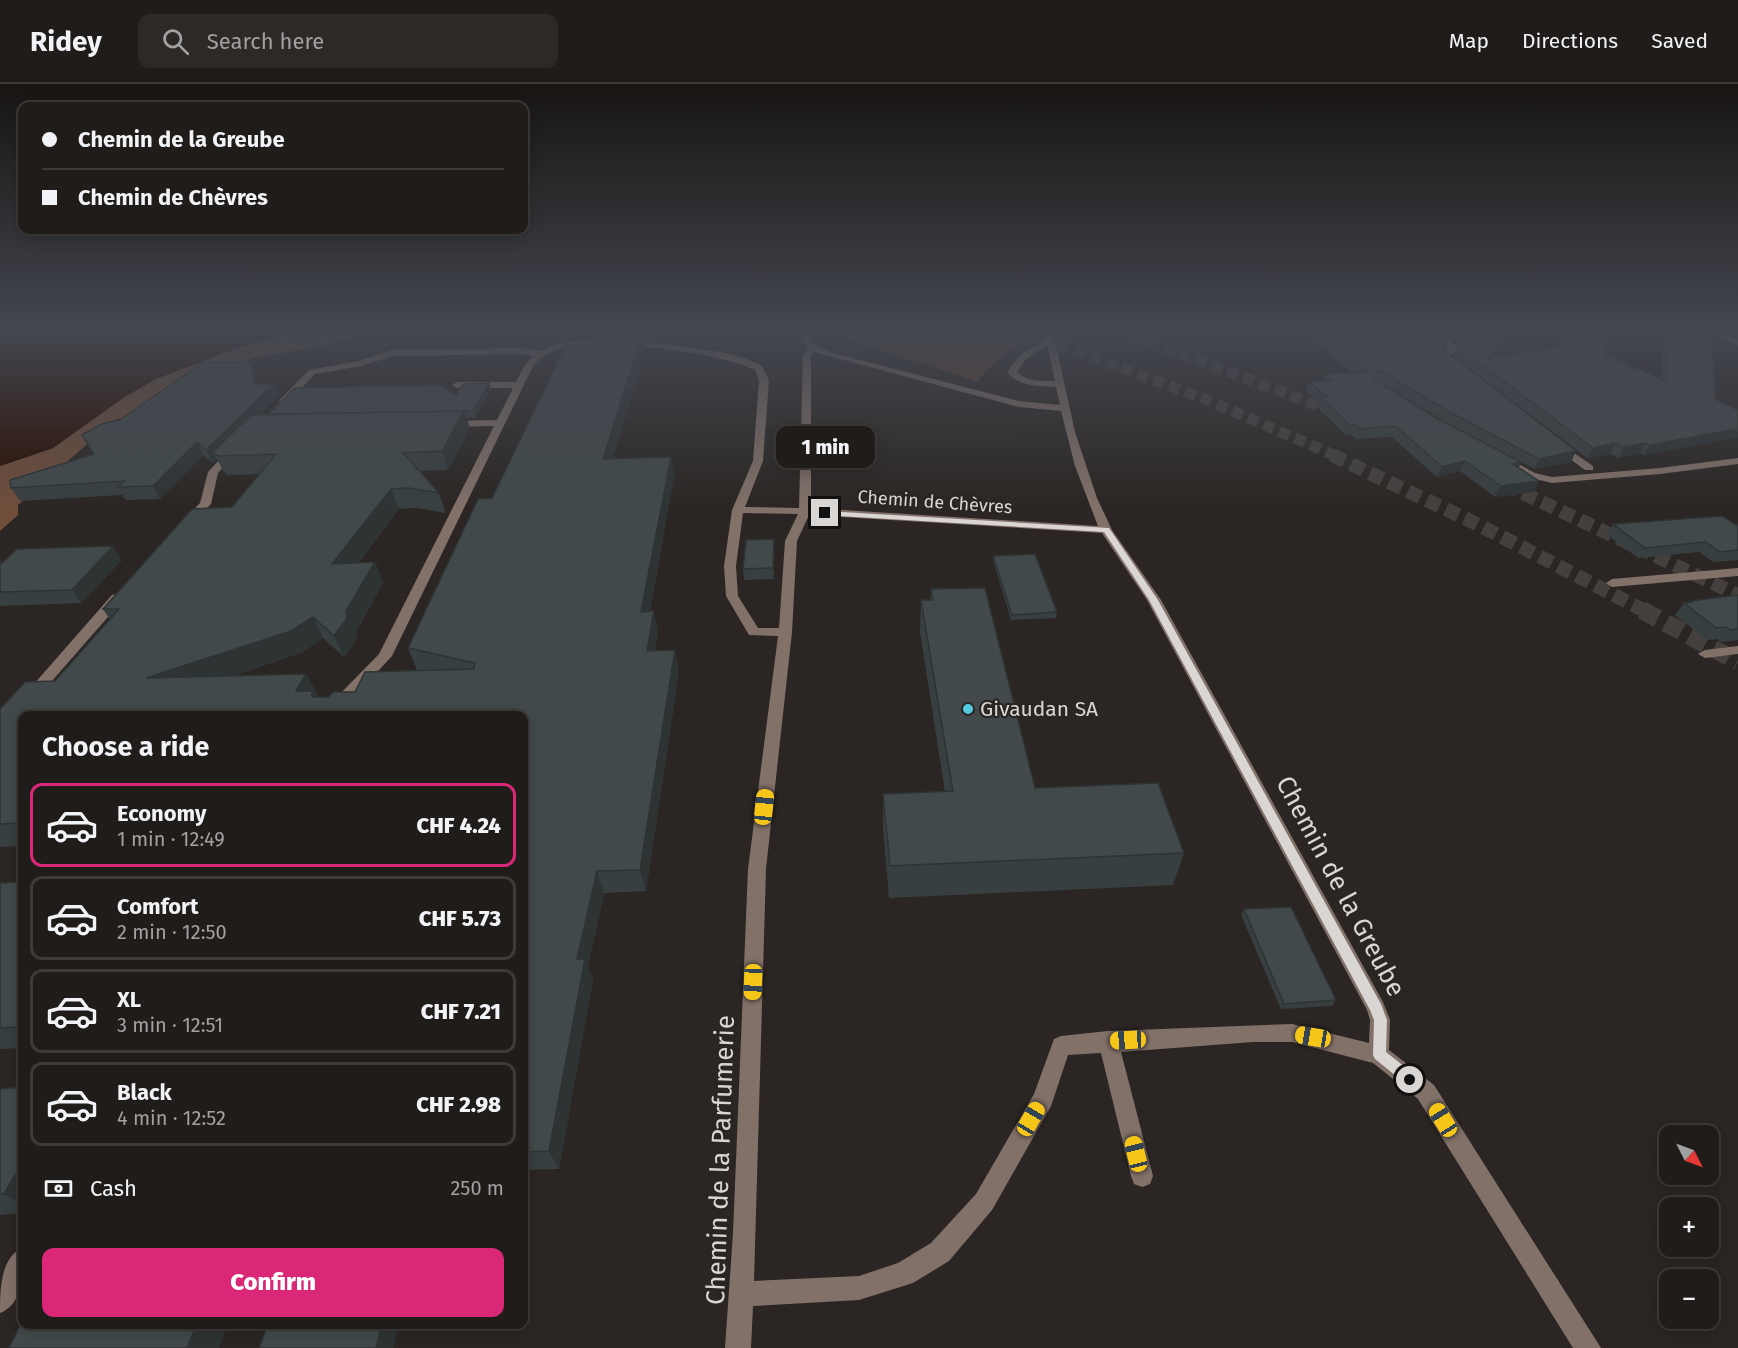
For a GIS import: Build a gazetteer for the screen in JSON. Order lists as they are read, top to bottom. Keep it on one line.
{"streets":{"street":["Chemin de Chèvres","Chemin de la Greube","Chemin de la Parfumerie"]},"crossings":[["Chemin de Chèvres","Chemin de la Greube"],["Chemin de Chèvres","Chemin de la Parfumerie"]],"places":["Givaudan SA"],"north":"bottom right","page":{"header":"Ridey","search":"Search here","nav":["Map","Directions","Saved"],"banner":["Chemin de la Greube","Chemin de Chèvres"],"bubble":"1 min","heading":"Choose a ride","list":[{"name":"Economy","note":"1 min · 12:49","value":"CHF 4.24"},{"name":"Comfort","note":"2 min · 12:50","value":"CHF 5.73"},{"name":"XL","note":"3 min · 12:51","value":"CHF 7.21"},{"name":"Black","note":"4 min · 12:52","value":"CHF 2.98"}],"map_buttons":["+","−"],"pay":["Cash","250 m"],"buttons":"Confirm"}}
